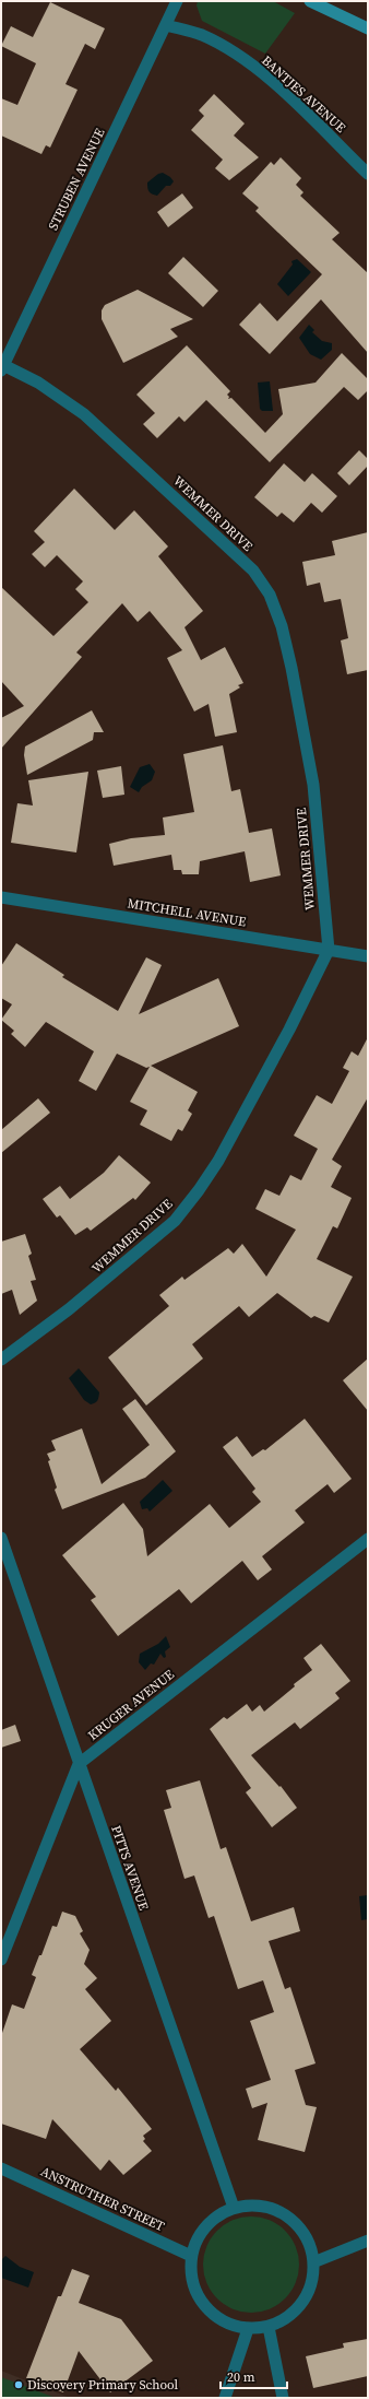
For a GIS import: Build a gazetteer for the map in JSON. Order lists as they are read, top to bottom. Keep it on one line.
{"streets":{"street":["BANTJES AVENUE","STRUBEN AVENUE","WEMMER DRIVE","MITCHELL AVENUE","KRUGER AVENUE","PITTS AVENUE","ANSTRUTHER STREET"]},"crossings":[["BANTJES AVENUE","STRUBEN AVENUE"],["STRUBEN AVENUE","WEMMER DRIVE"],["WEMMER DRIVE","MITCHELL AVENUE"],["KRUGER AVENUE","PITTS AVENUE"],["PITTS AVENUE","ANSTRUTHER STREET"]],"places":["Discovery Primary School"],"scale_bar":"20 m"}
